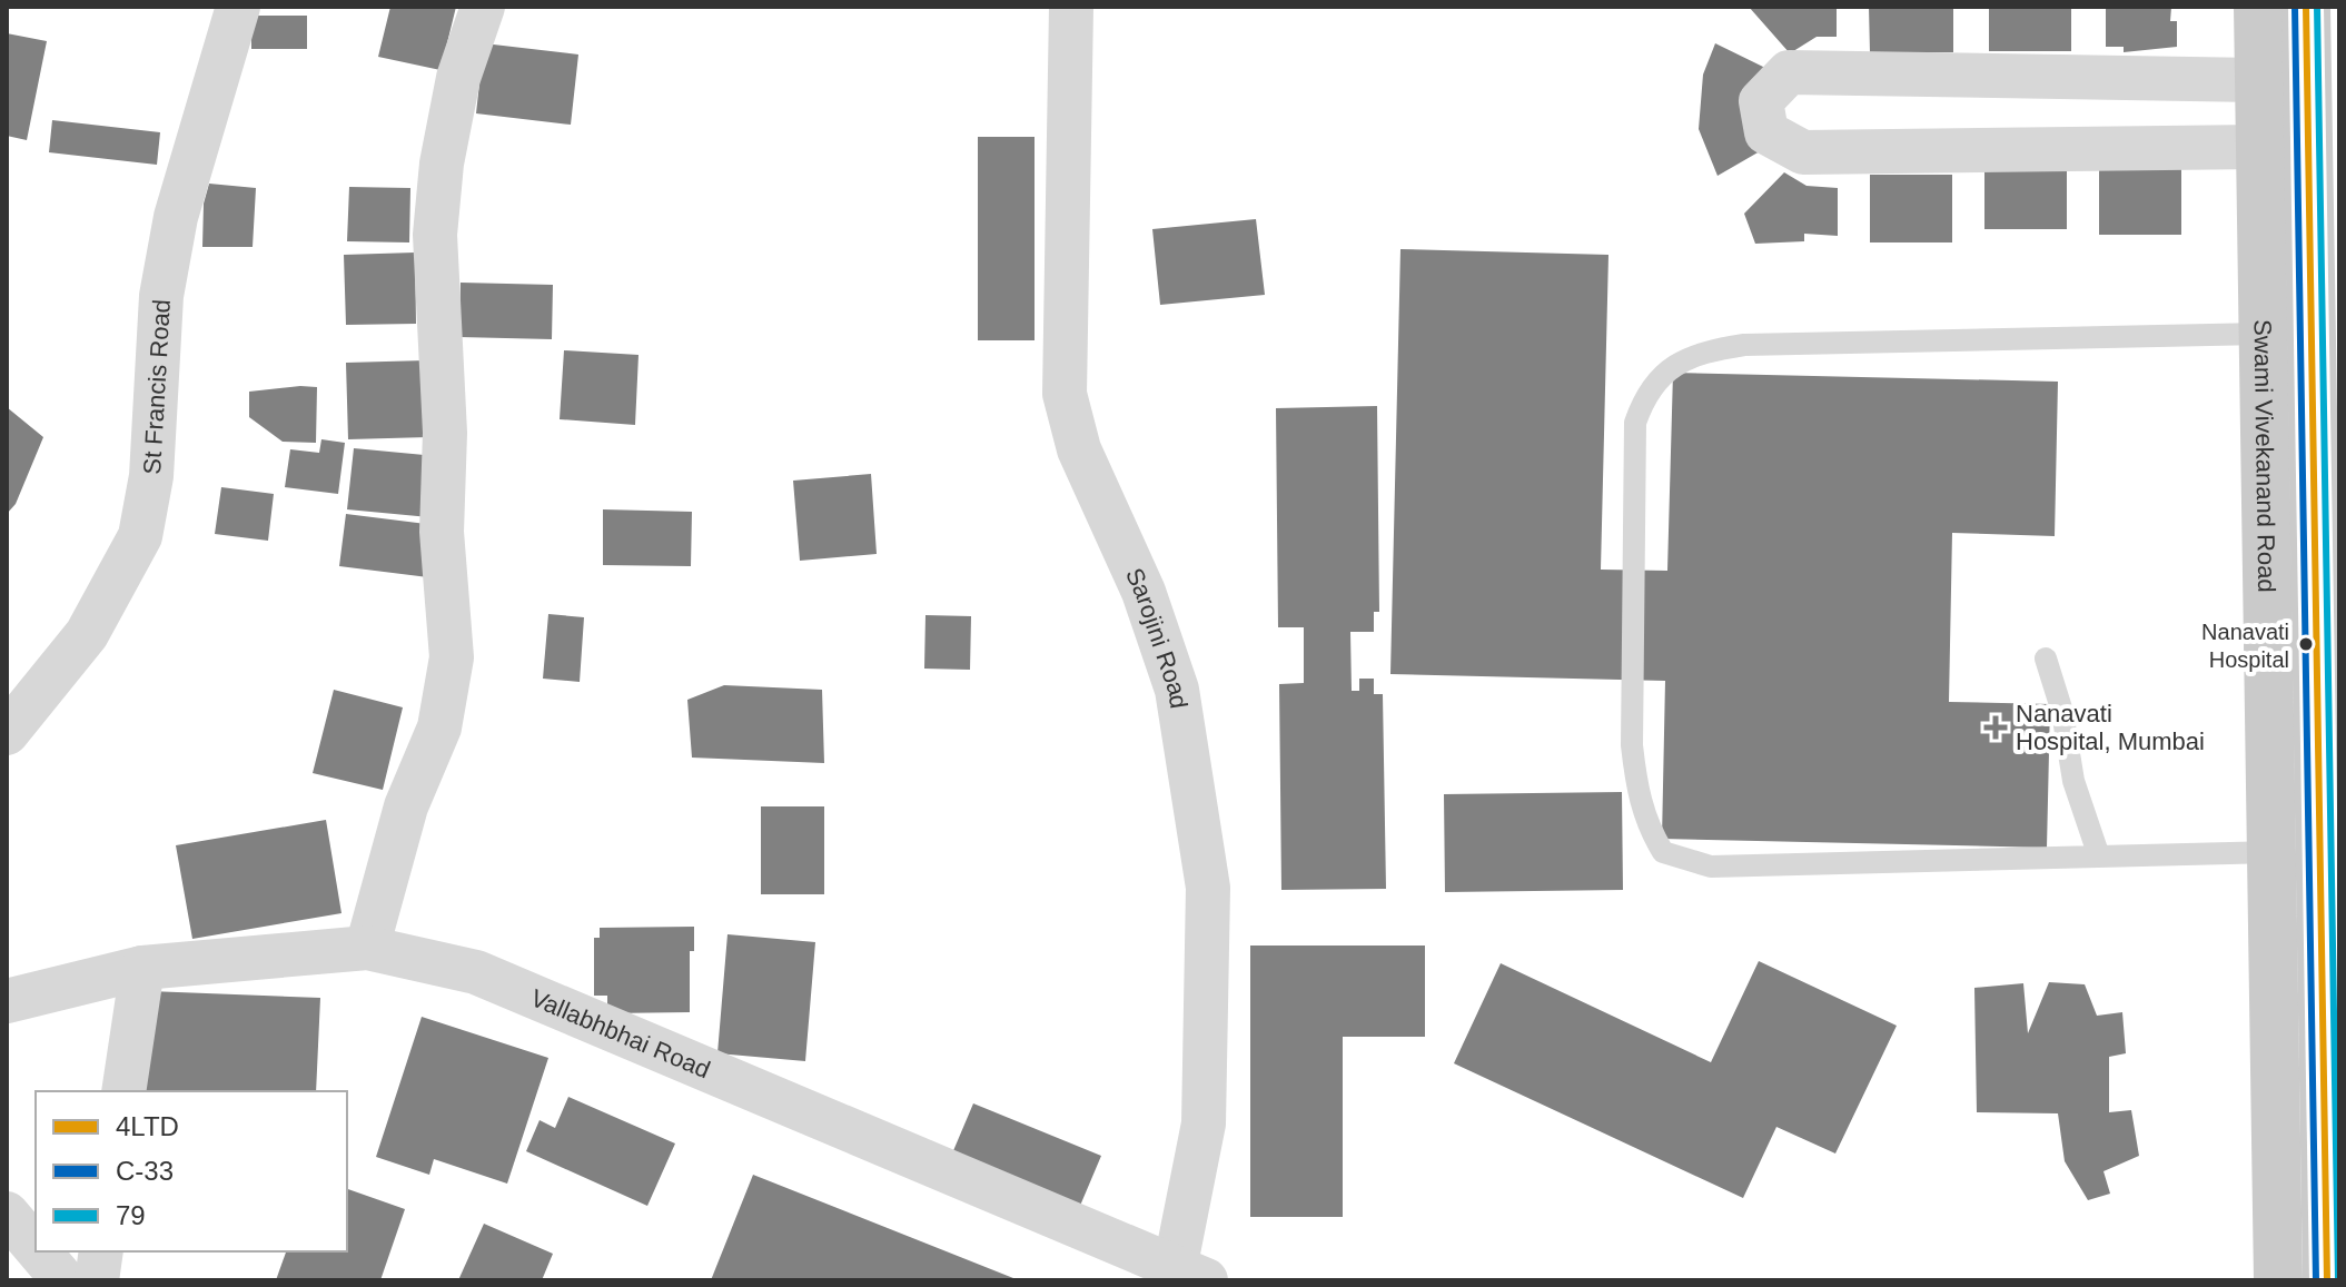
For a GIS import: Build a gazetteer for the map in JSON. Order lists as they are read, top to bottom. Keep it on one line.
{"streets":{"main road":["Swami Vivekanand Road"],"street":["St Francis Road","Sarojini Road","Vallabhbhai Road"]},"crossings":[["Sarojini Road","Vallabhbhai Road"]],"places":{"other":["Nanavati Hospital"],"health":["Nanavati Hospital, Mumbai"]},"lines":["transit line 4LTD","transit line C-33","transit line 79"],"legend":["4LTD","C-33","79"]}
